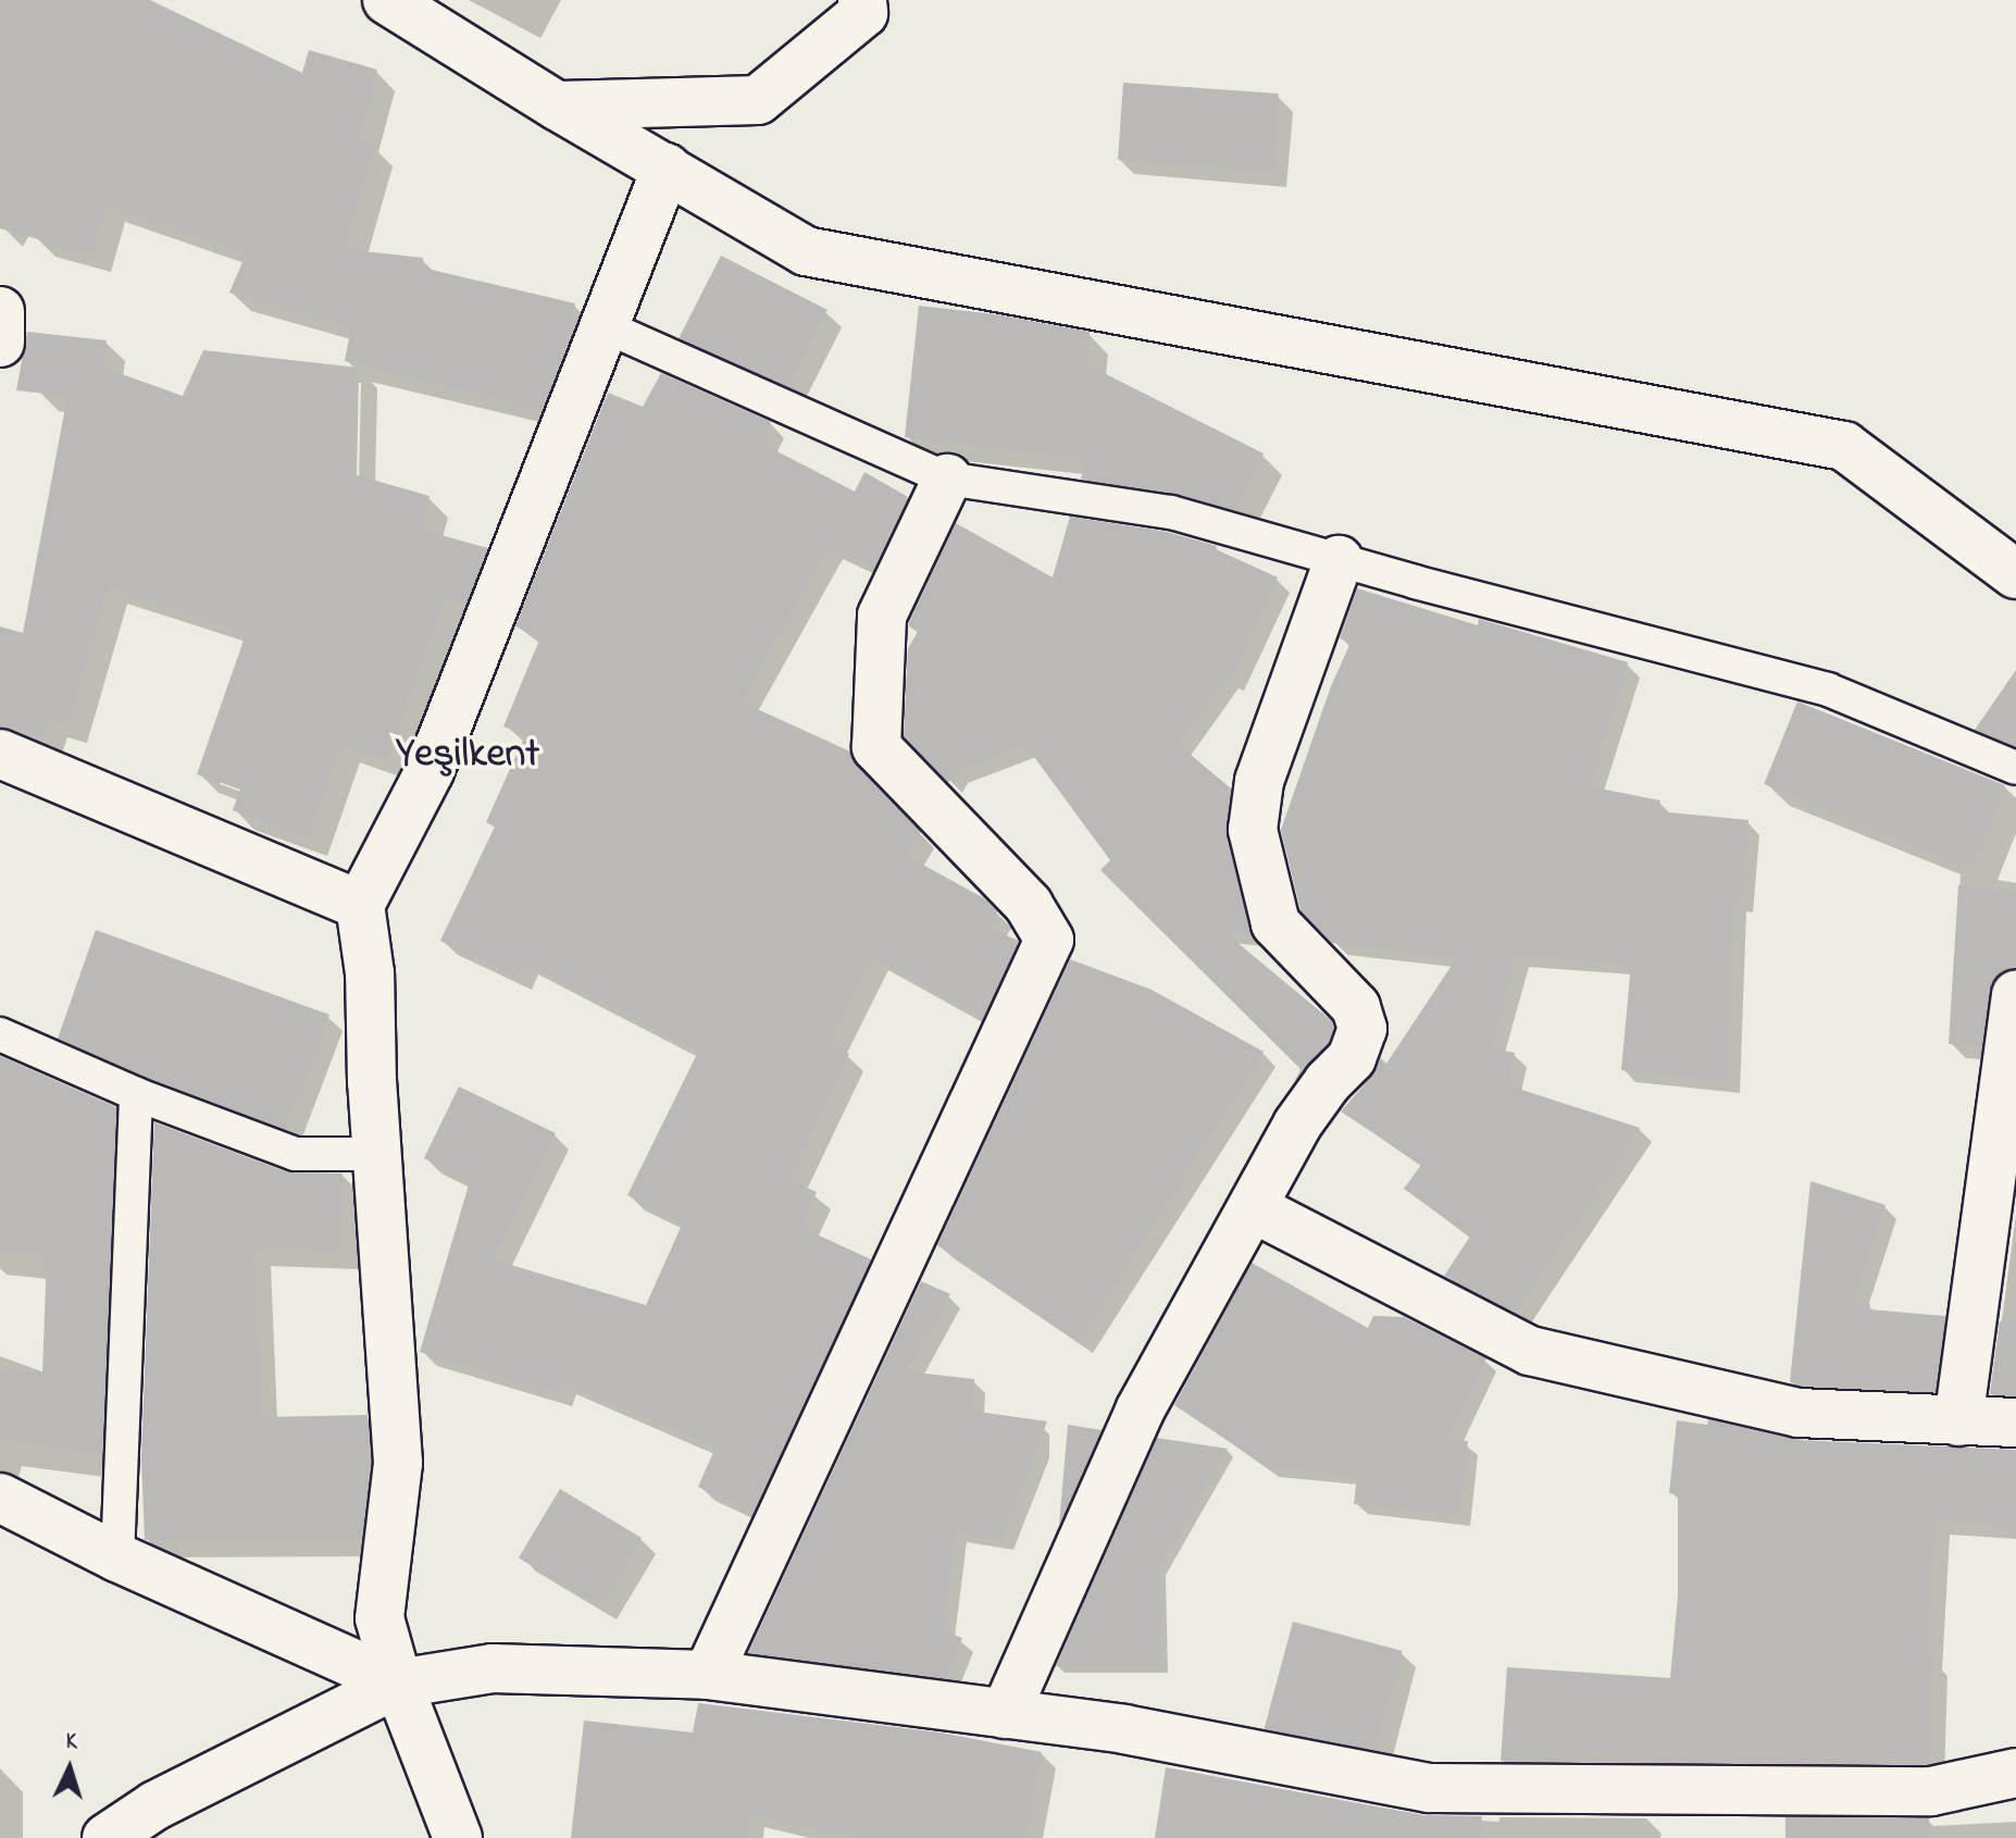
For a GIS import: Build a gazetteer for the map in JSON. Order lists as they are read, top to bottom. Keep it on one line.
{"districts":["Yeşilkent"],"north":"top"}
